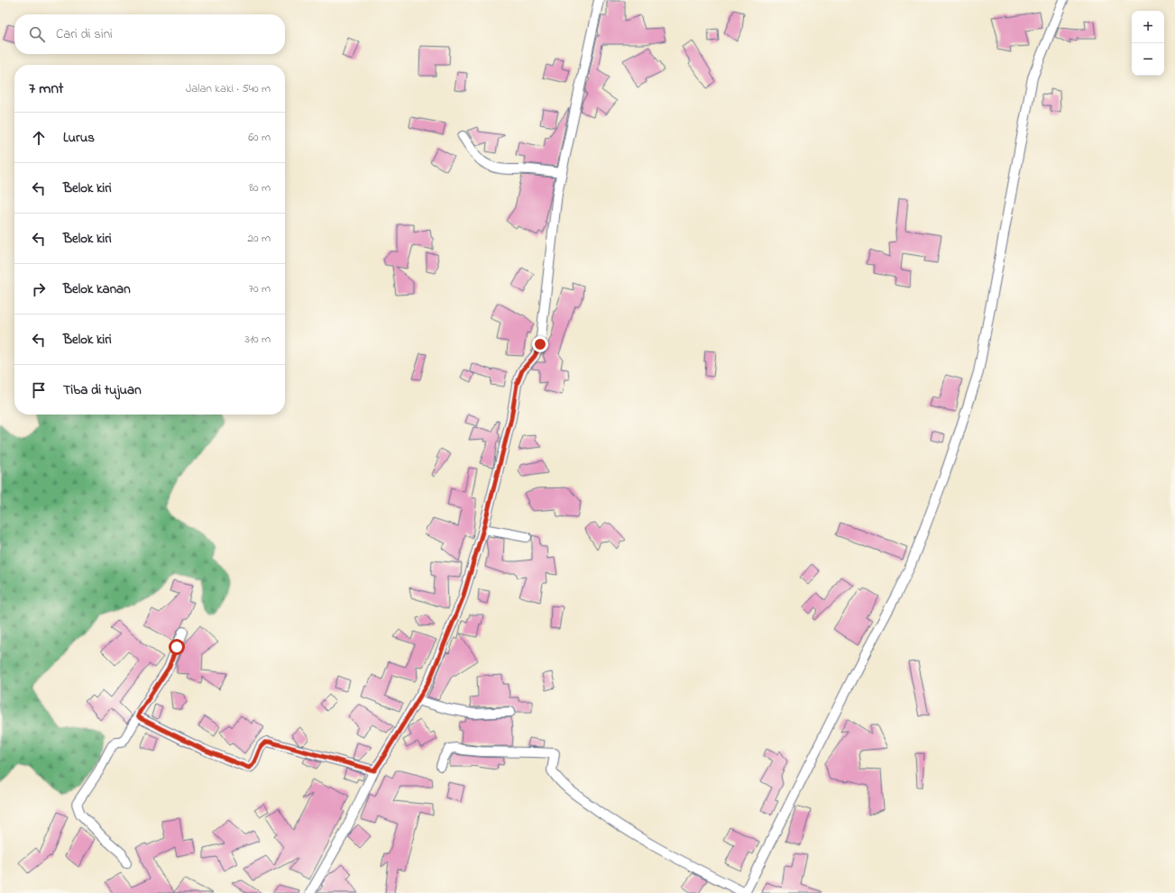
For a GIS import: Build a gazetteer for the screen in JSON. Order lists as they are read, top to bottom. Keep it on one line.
{"page":{"map_buttons":["+","−"],"search":"Cari di sini","heading":["7 mnt","Jalan kaki · 540 m"],"list":[["Lurus","60 m"],["Belok kiri","80 m"],["Belok kiri","20 m"],["Belok kanan","70 m"],["Belok kiri","310 m"],"Tiba di tujuan"]}}
